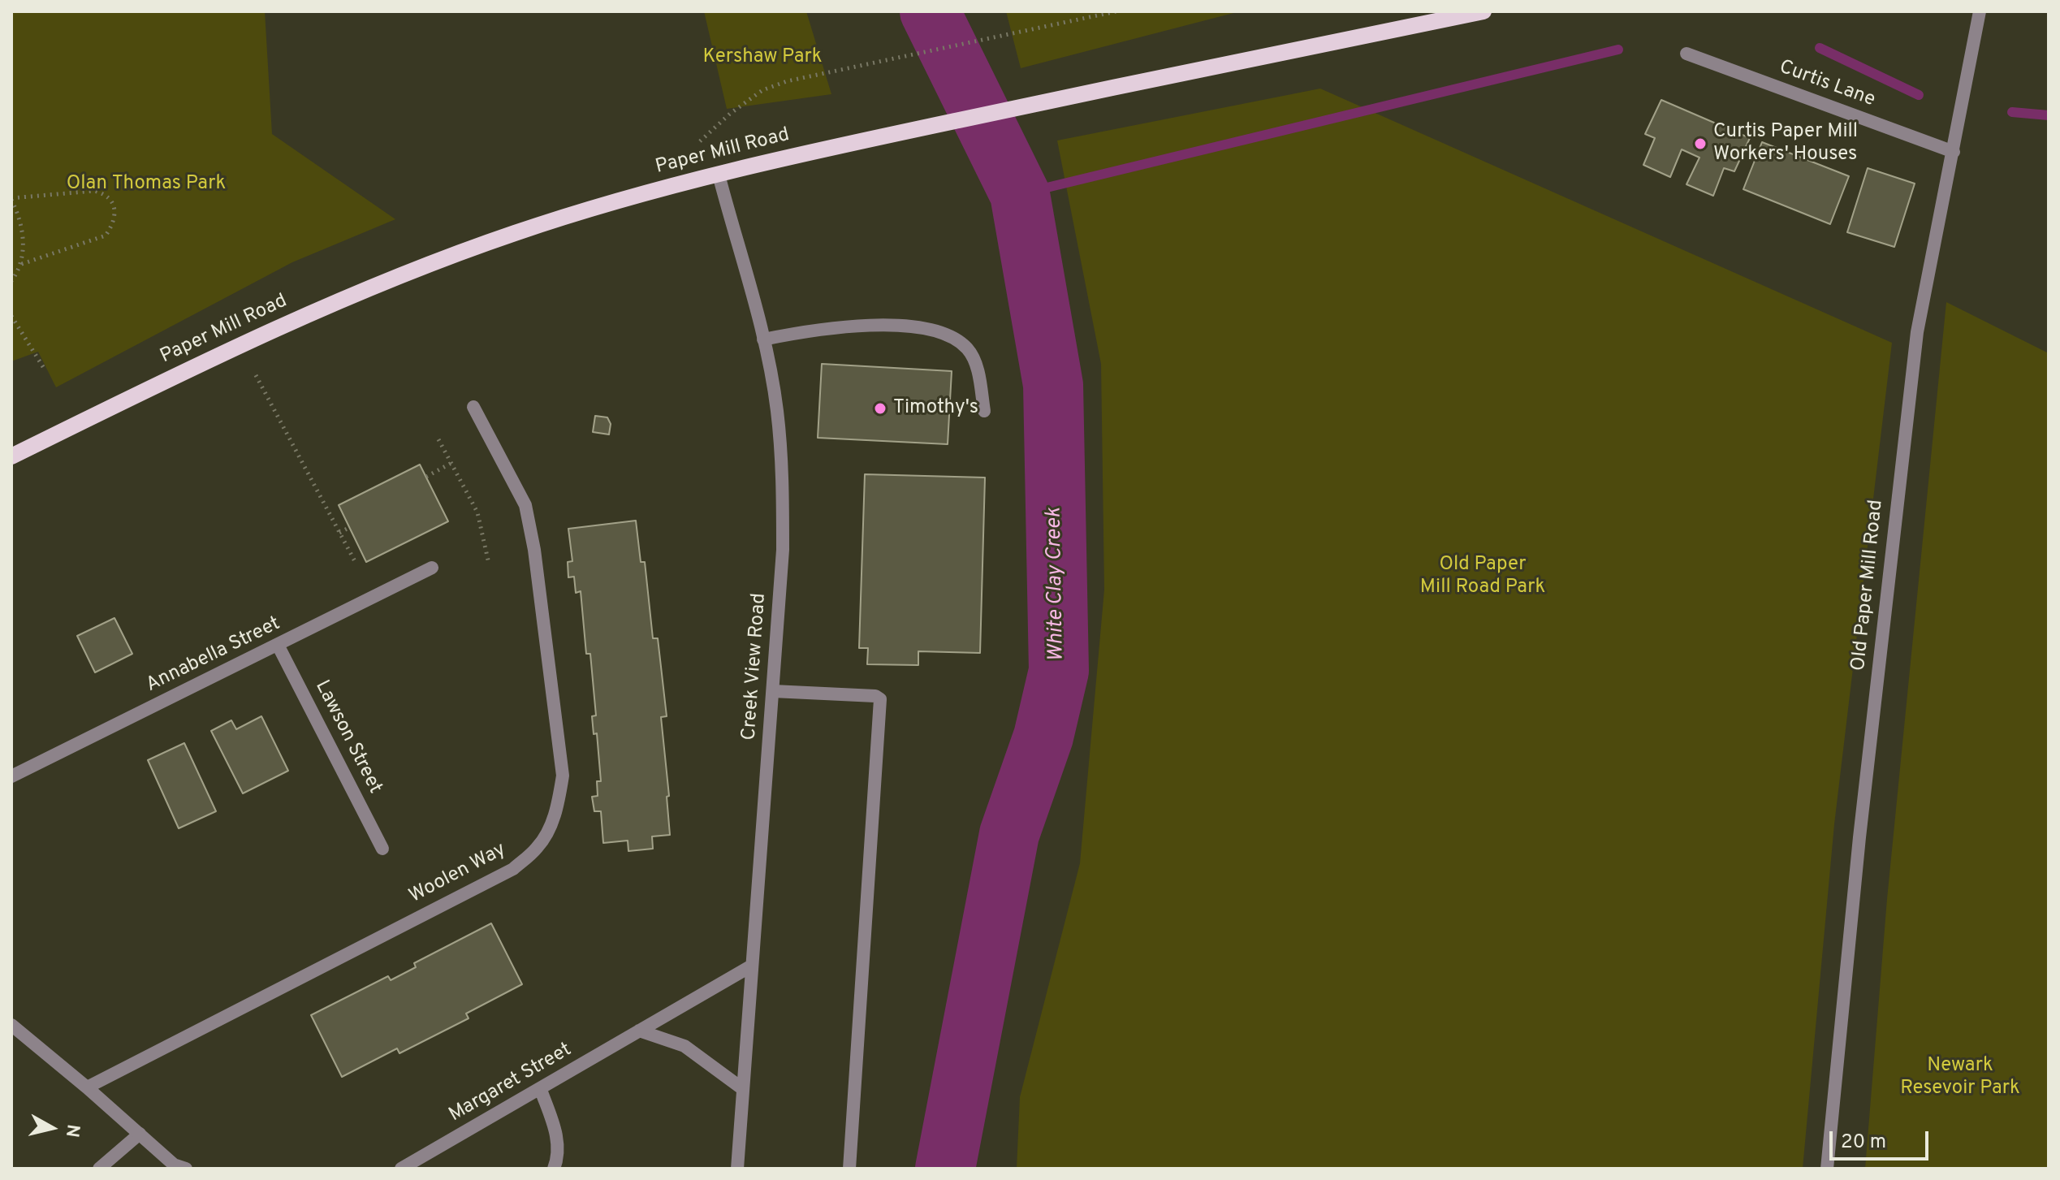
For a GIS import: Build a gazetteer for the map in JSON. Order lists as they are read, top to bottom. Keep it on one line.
{"streets":{"main road":["Paper Mill Road"],"street":["Curtis Lane","Old Paper Mill Road","Annabella Street","Creek View Road","Lawson Street","Woolen Way","Margaret Street"]},"crossings":[["Curtis Lane","Old Paper Mill Road"],["Paper Mill Road","Creek View Road"],["Annabella Street","Lawson Street"],["Creek View Road","Margaret Street"]],"water":["White Clay Creek"],"parks":["Kershaw Park","Olan Thomas Park","Old Paper Mill Road Park","Newark Resevoir Park"],"places":["Curtis Paper Mill Workers' Houses","Timothy's"],"scale_bar":"20 m","north":"right"}
